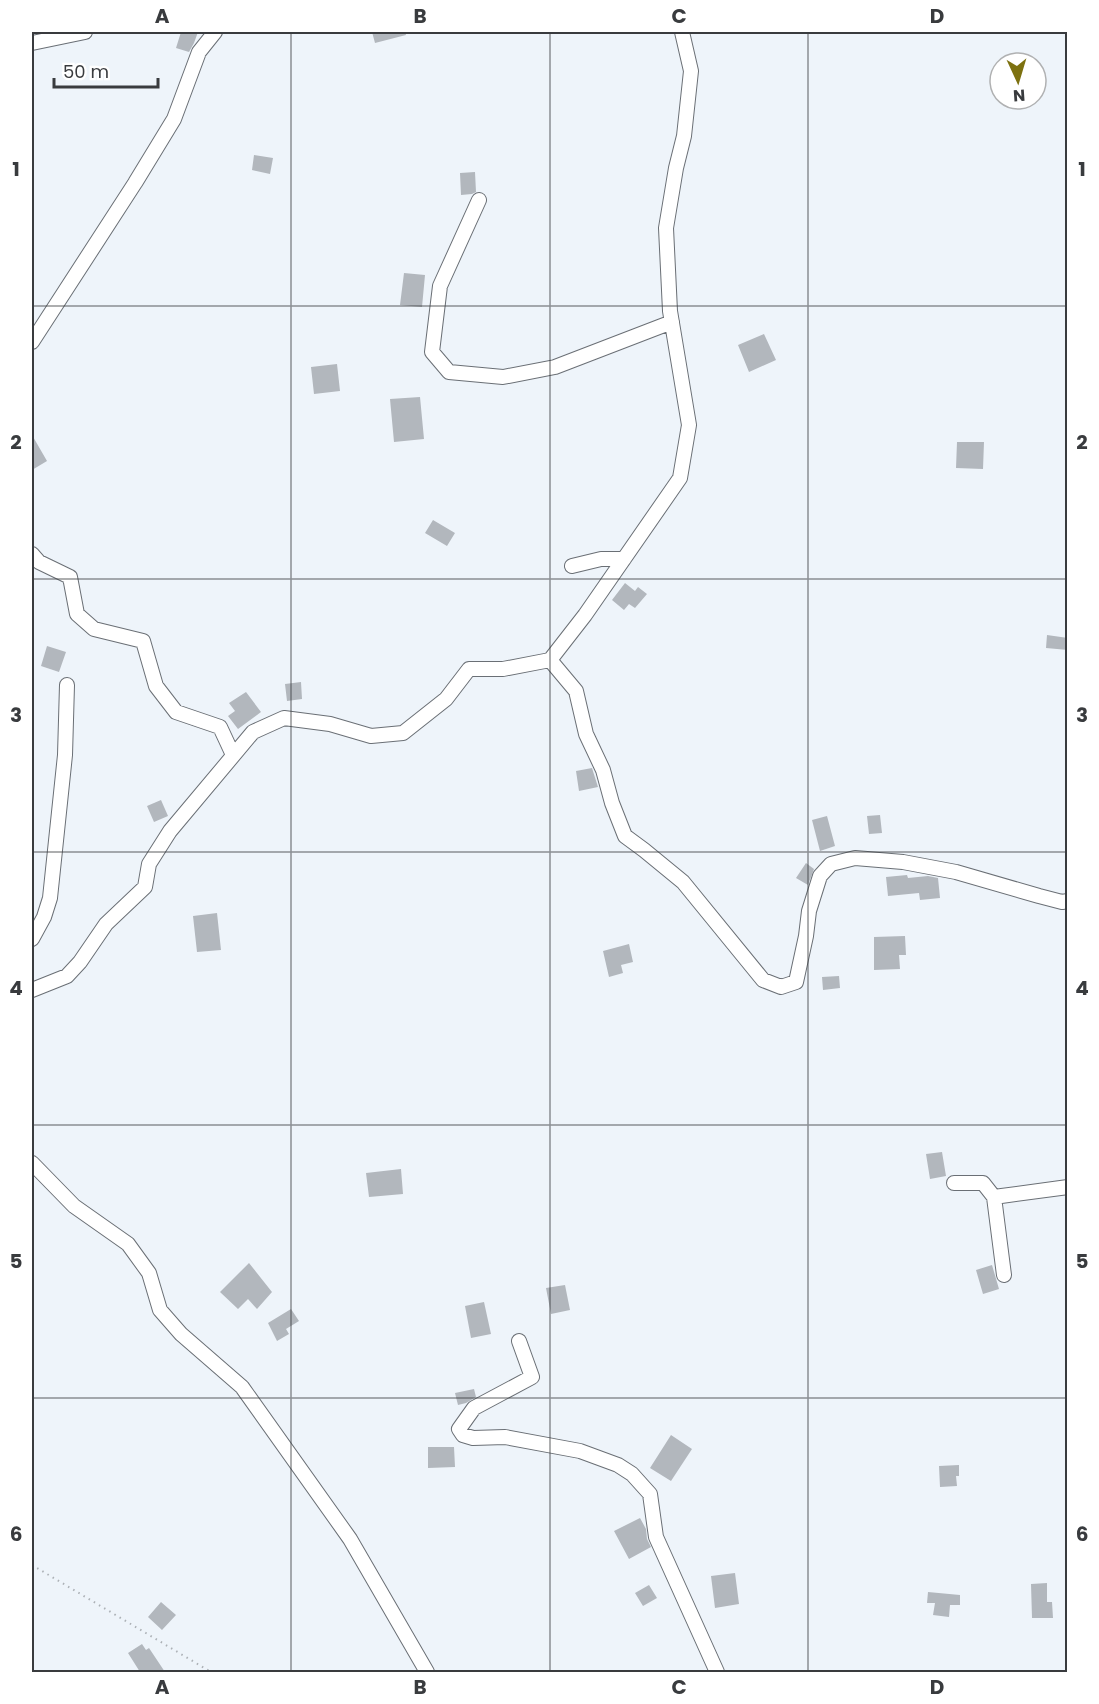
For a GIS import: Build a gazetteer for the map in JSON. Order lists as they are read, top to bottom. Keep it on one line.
{"scale_bar":"50 m","north":"bottom","grid":{"columns":["A","B","C","D"],"rows":["1","2","3","4","5","6"]}}
